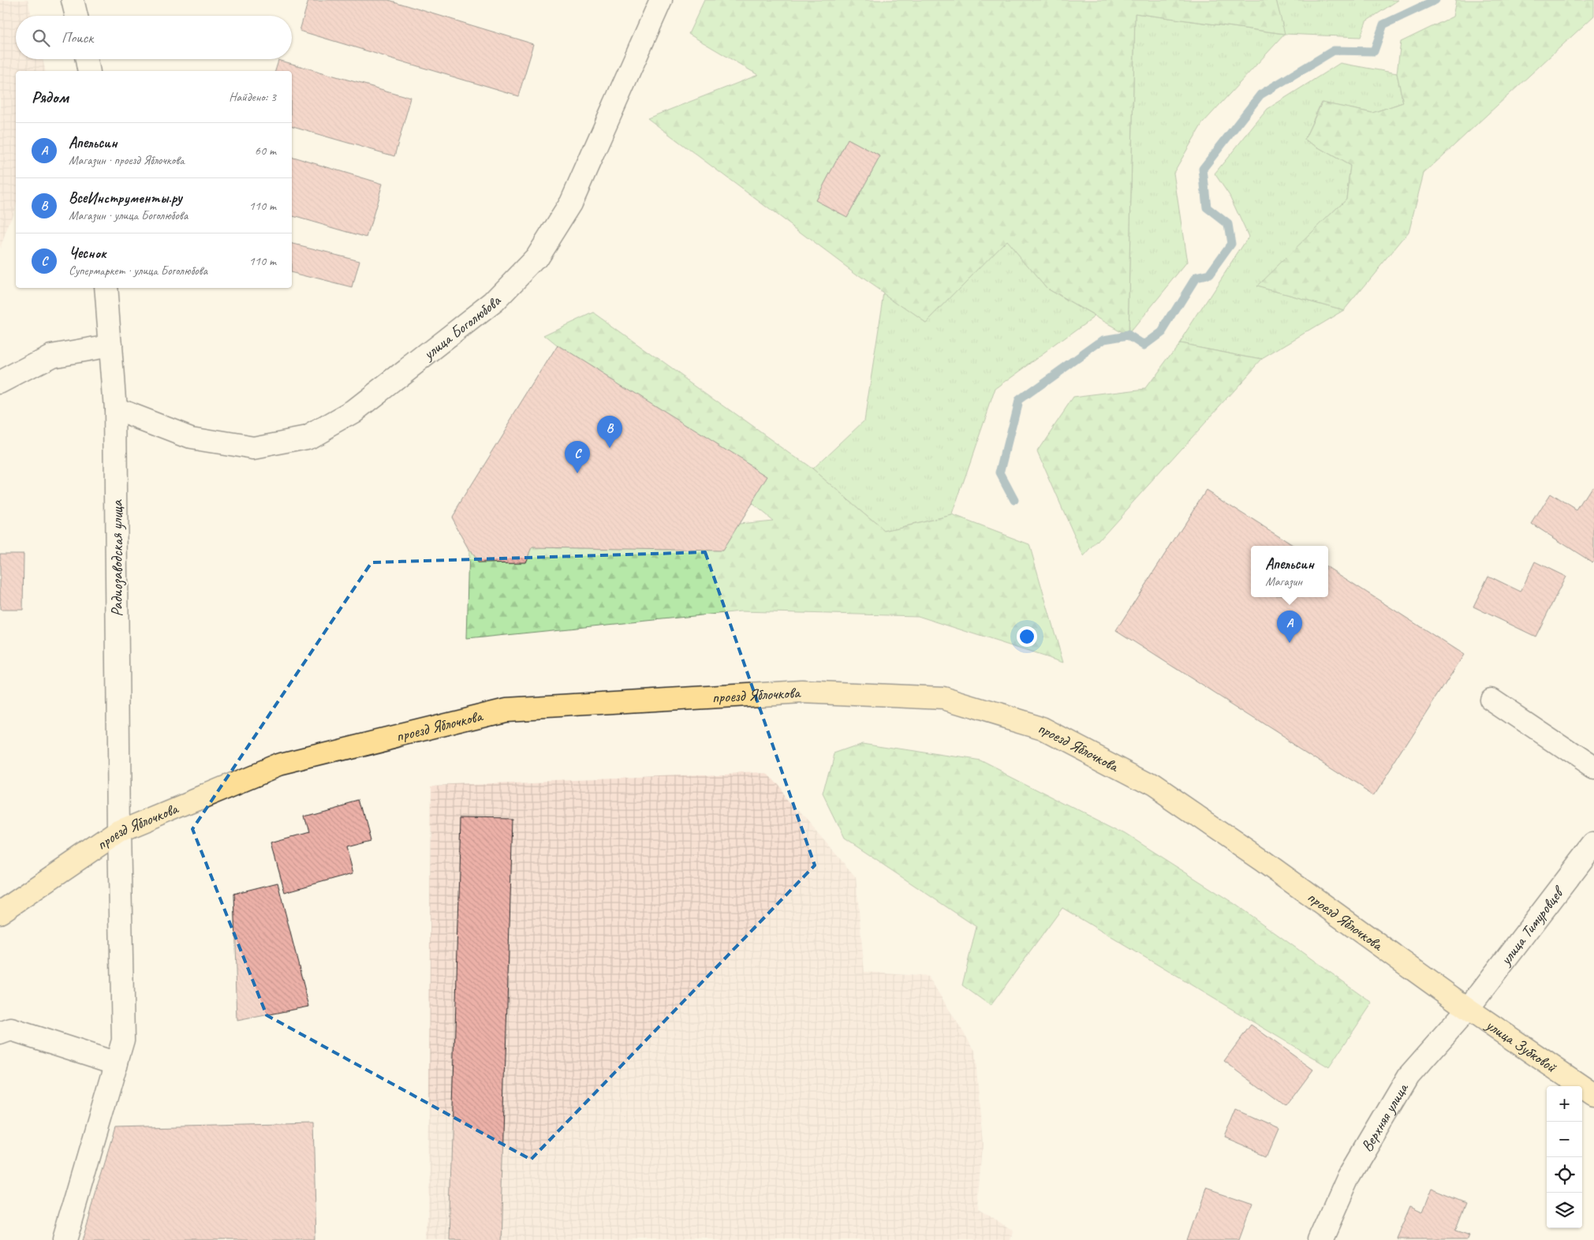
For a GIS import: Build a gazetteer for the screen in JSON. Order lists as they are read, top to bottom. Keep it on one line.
{"streets":{"main road":["проезд Яблочкова","улица Зубковой"],"street":["улица Боголюбова","Радиозаводская улица","улица Тимуровцев","Верхняя улица"]},"crossings":[["улица Боголюбова","Радиозаводская улица"],["Радиозаводская улица","проезд Яблочкова"],["проезд Яблочкова","улица Тимуровцев"],["проезд Яблочкова","улица Зубковой"],["проезд Яблочкова","Верхняя улица"],["улица Тимуровцев","улица Зубковой"],["улица Тимуровцев","Верхняя улица"],["улица Зубковой","Верхняя улица"]],"page":{"search":"Поиск","heading":["Рядом","Найдено: 3"],"list":[{"mark":"A","name":"Апельсин","note":"Магазин · проезд Яблочкова","value":"60 m"},{"mark":"B","name":"ВсеИнструменты.ру","note":"Магазин · улица Боголюбова","value":"110 m"},{"mark":"C","name":"Чеснок","note":"Супермаркет · улица Боголюбова","value":"110 m"}],"pins":["B","C","A"],"popup":["Апельсин","Магазин"],"map_buttons":["+","−"]}}
